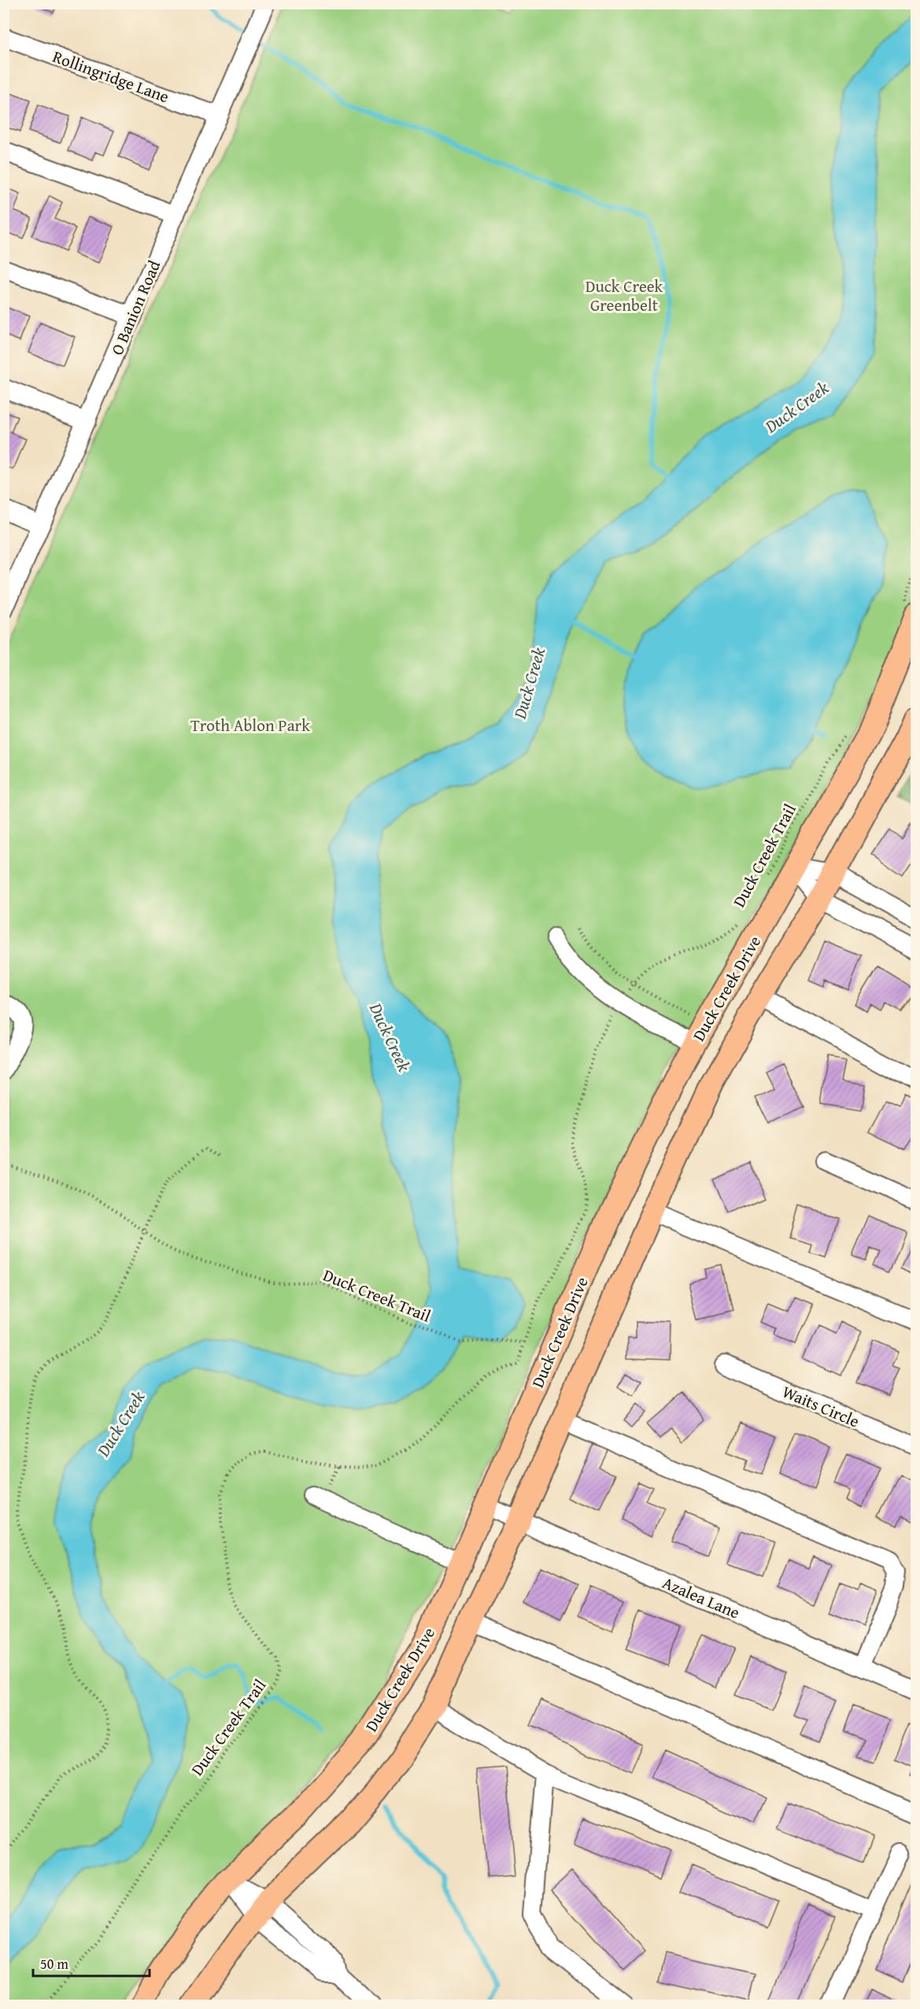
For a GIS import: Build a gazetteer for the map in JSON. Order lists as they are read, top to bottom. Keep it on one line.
{"streets":{"main road":["Duck Creek Drive"],"street":["Rollingridge Lane","O Banion Road","Waits Circle","Azalea Lane"],"path":["Duck Creek Trail"]},"crossings":[["Rollingridge Lane","O Banion Road"],["Duck Creek Drive","Azalea Lane"]],"water":["Duck Creek"],"parks":["Duck Creek Greenbelt","Troth Ablon Park"],"scale_bar":"50 m"}
